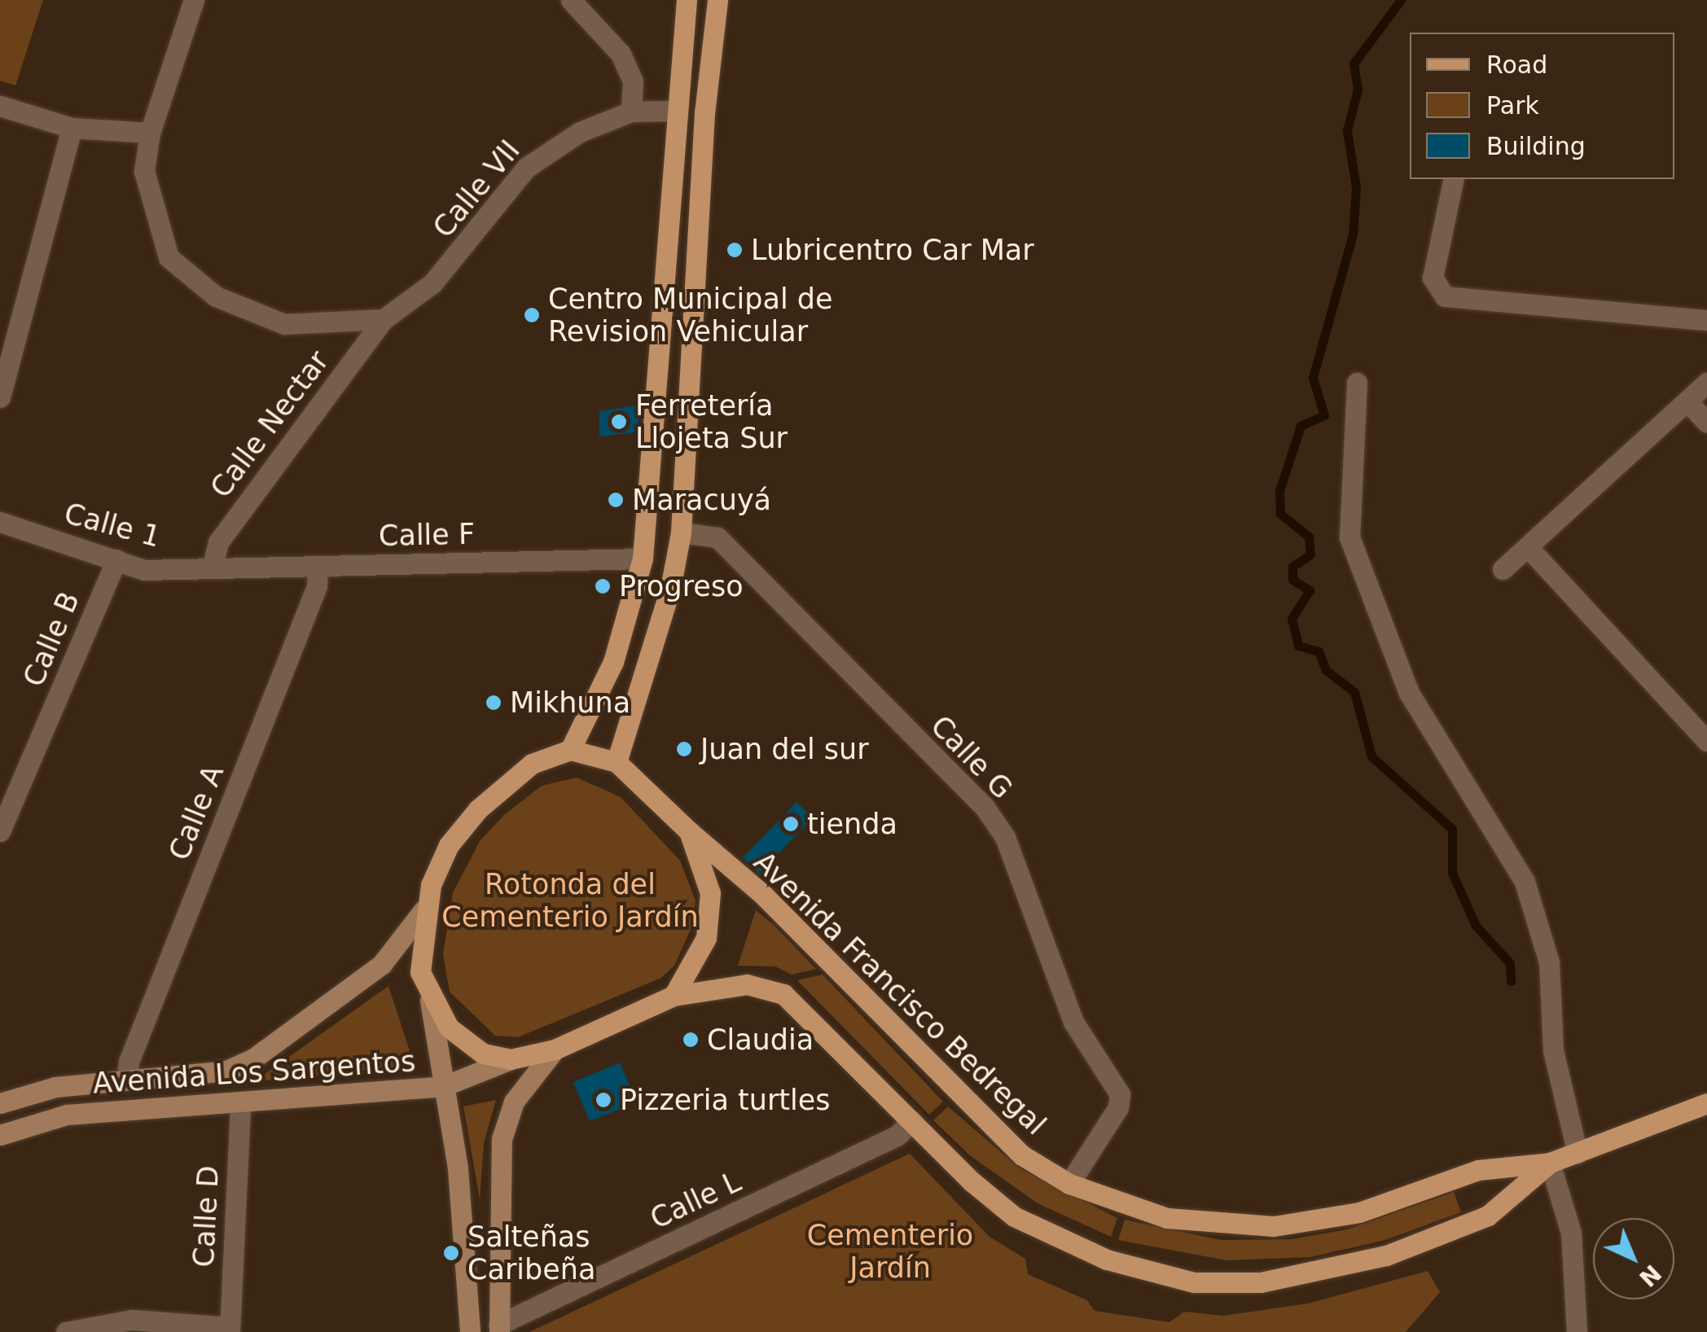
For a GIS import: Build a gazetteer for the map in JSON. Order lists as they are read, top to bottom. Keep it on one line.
{"streets":{"main road":["Avenida Francisco Bedregal","Avenida Los Sargentos"],"street":["Calle VII","Calle Nectar","Calle 1","Calle F","Calle B","Calle G","Calle A","Calle L","Calle D"]},"crossings":[["Calle VII","Calle Nectar"],["Calle Nectar","Calle 1"],["Calle Nectar","Calle F"],["Calle 1","Calle F"],["Calle 1","Calle B"],["Calle F","Calle A"],["Calle G","Avenida Francisco Bedregal"],["Calle A","Avenida Los Sargentos"],["Avenida Francisco Bedregal","Calle L"],["Avenida Los Sargentos","Calle D"]],"parks":["Rotonda del Cementerio Jardín","Cementerio Jardín"],"places":["Lubricentro Car Mar","Centro Municipal de Revision Vehicular","Ferretería Llojeta Sur","Maracuyá","Progreso","Mikhuna","Juan del sur","tienda","Claudia","Pizzeria turtles","Salteñas Caribeña"],"legend":["Road","Park","Building"],"north":"bottom right"}
